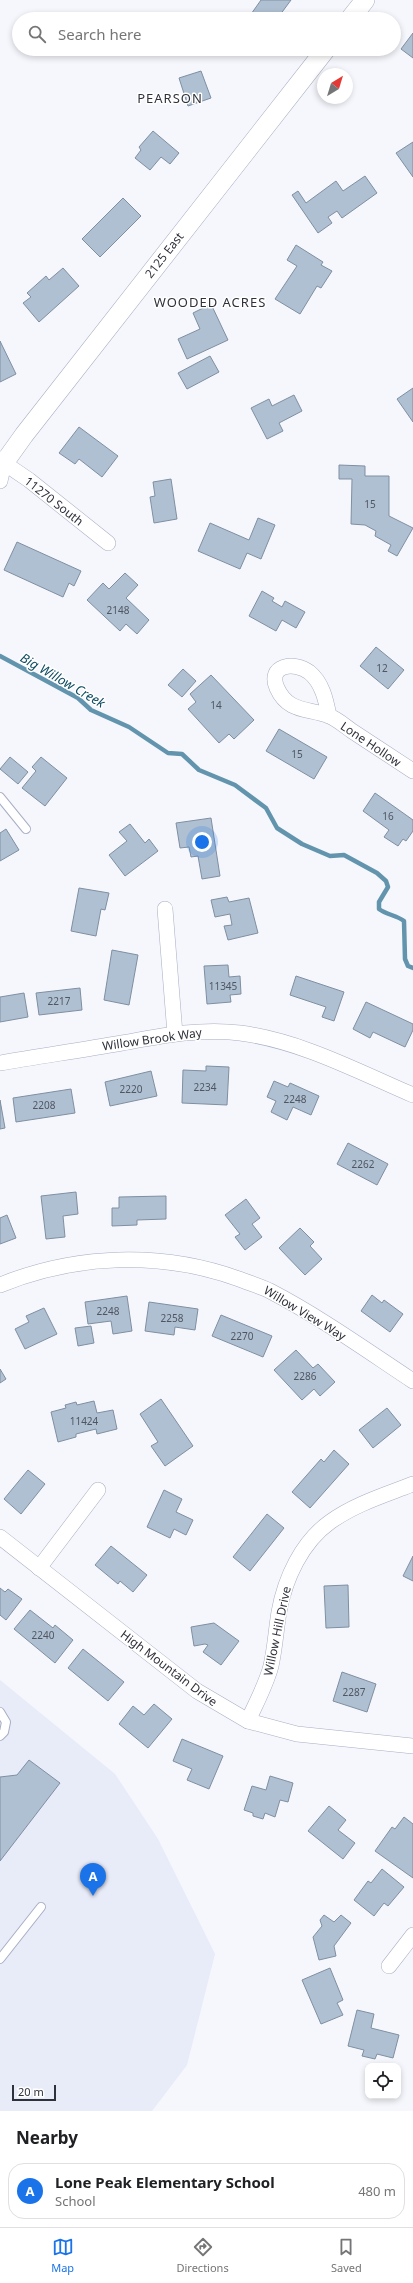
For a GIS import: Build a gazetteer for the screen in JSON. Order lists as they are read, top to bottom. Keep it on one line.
{"streets":{"street":["2125 East","11270 South","Lone Hollow","Willow Brook Way","Willow View Way","Willow Hill Drive","High Mountain Drive"]},"crossings":[["2125 East","11270 South"],["Willow Hill Drive","High Mountain Drive"]],"districts":["PEARSON","WOODED ACRES"],"water":["Big Willow Creek"],"house_numbers":["15","2148","12","14","15","16","11345","2217","2234","2220","2248","2208","2262","2248","2258","2270","2286","11424","2240","2287"],"scale_bar":"20 m","north":"top right","page":{"search":"Search here","pins":"A","scale":"20 m","heading":"Nearby","list":[{"mark":"A","name":"Lone Peak Elementary School","note":"School","value":"480 m"}],"nav":["Map","Directions","Saved"]}}
